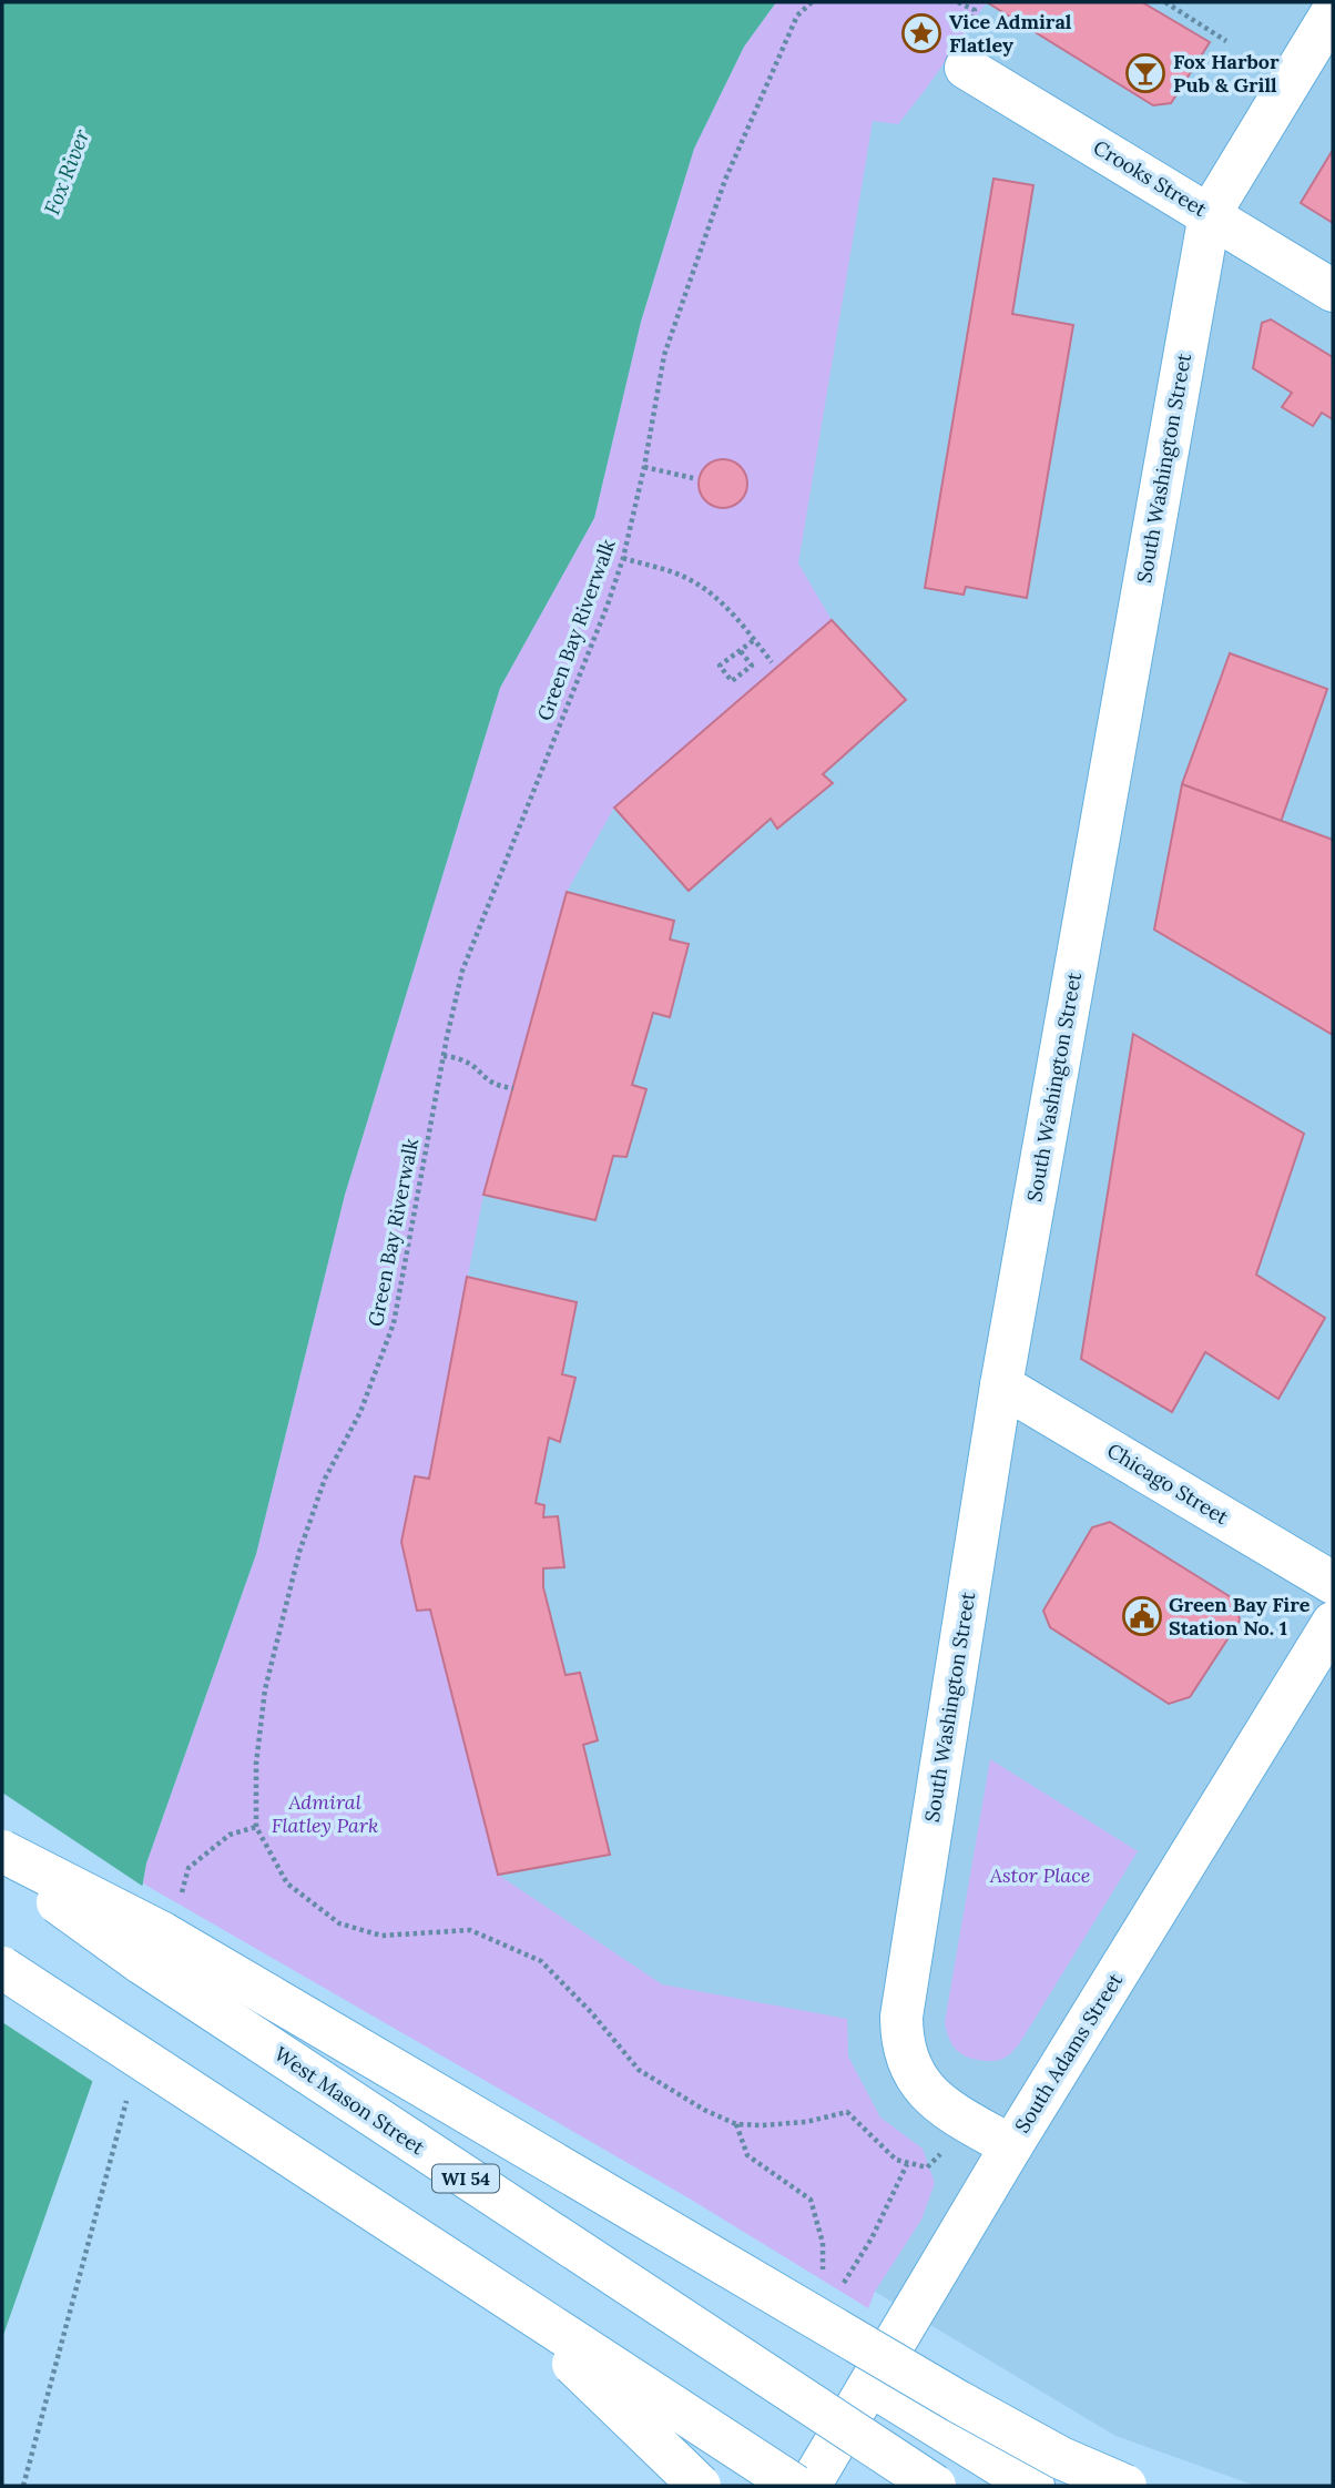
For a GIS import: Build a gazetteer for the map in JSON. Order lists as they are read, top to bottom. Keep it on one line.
{"streets":{"street":["Crooks Street","South Washington Street","Chicago Street","South Adams Street","West Mason Street","WI 54"],"path":["Green Bay Riverwalk"]},"crossings":[["Crooks Street","South Washington Street"],["South Washington Street","Green Bay Riverwalk"],["South Washington Street","Chicago Street"],["South Washington Street","South Adams Street"]],"water":["Fox River"],"parks":["Admiral Flatley Park","Astor Place"],"places":{"place":["Vice Admiral Flatley"],"bar":["Fox Harbor Pub & Grill"],"public building":["Green Bay Fire Station No. 1"]}}
